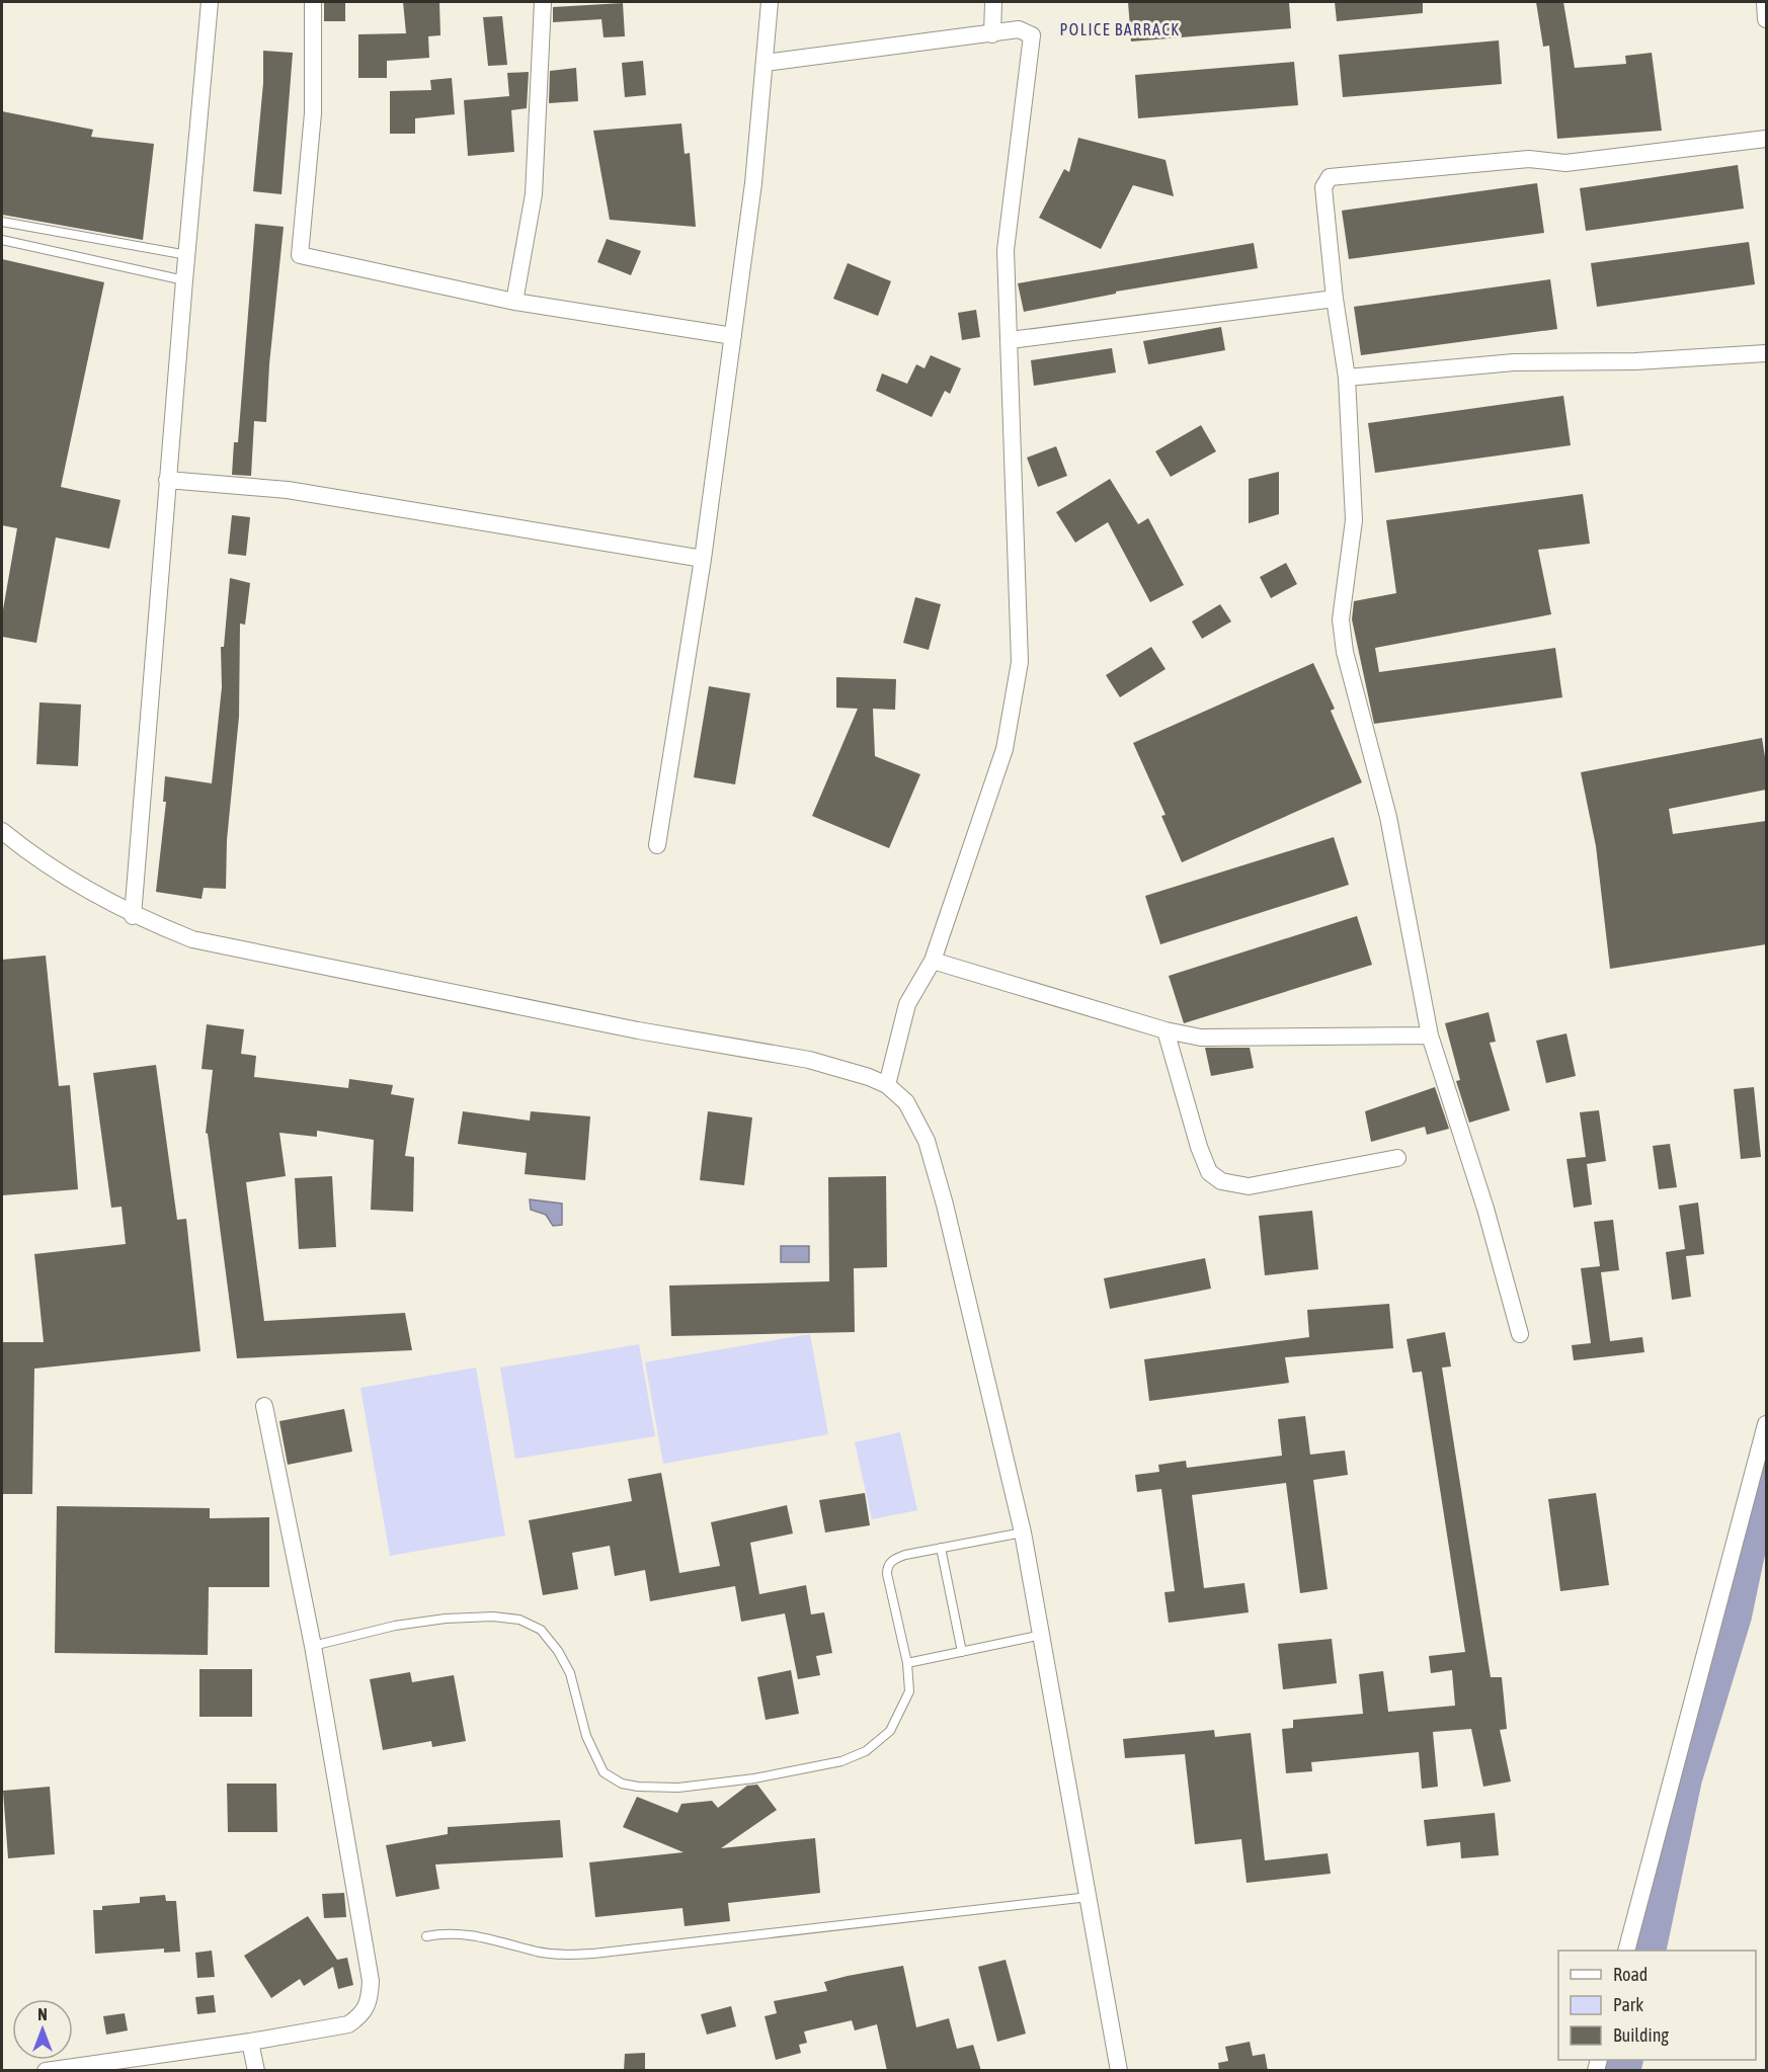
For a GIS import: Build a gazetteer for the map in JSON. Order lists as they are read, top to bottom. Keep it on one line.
{"districts":["POLICE BARRACK"],"legend":["Road","Park","Building"],"north":"top"}
